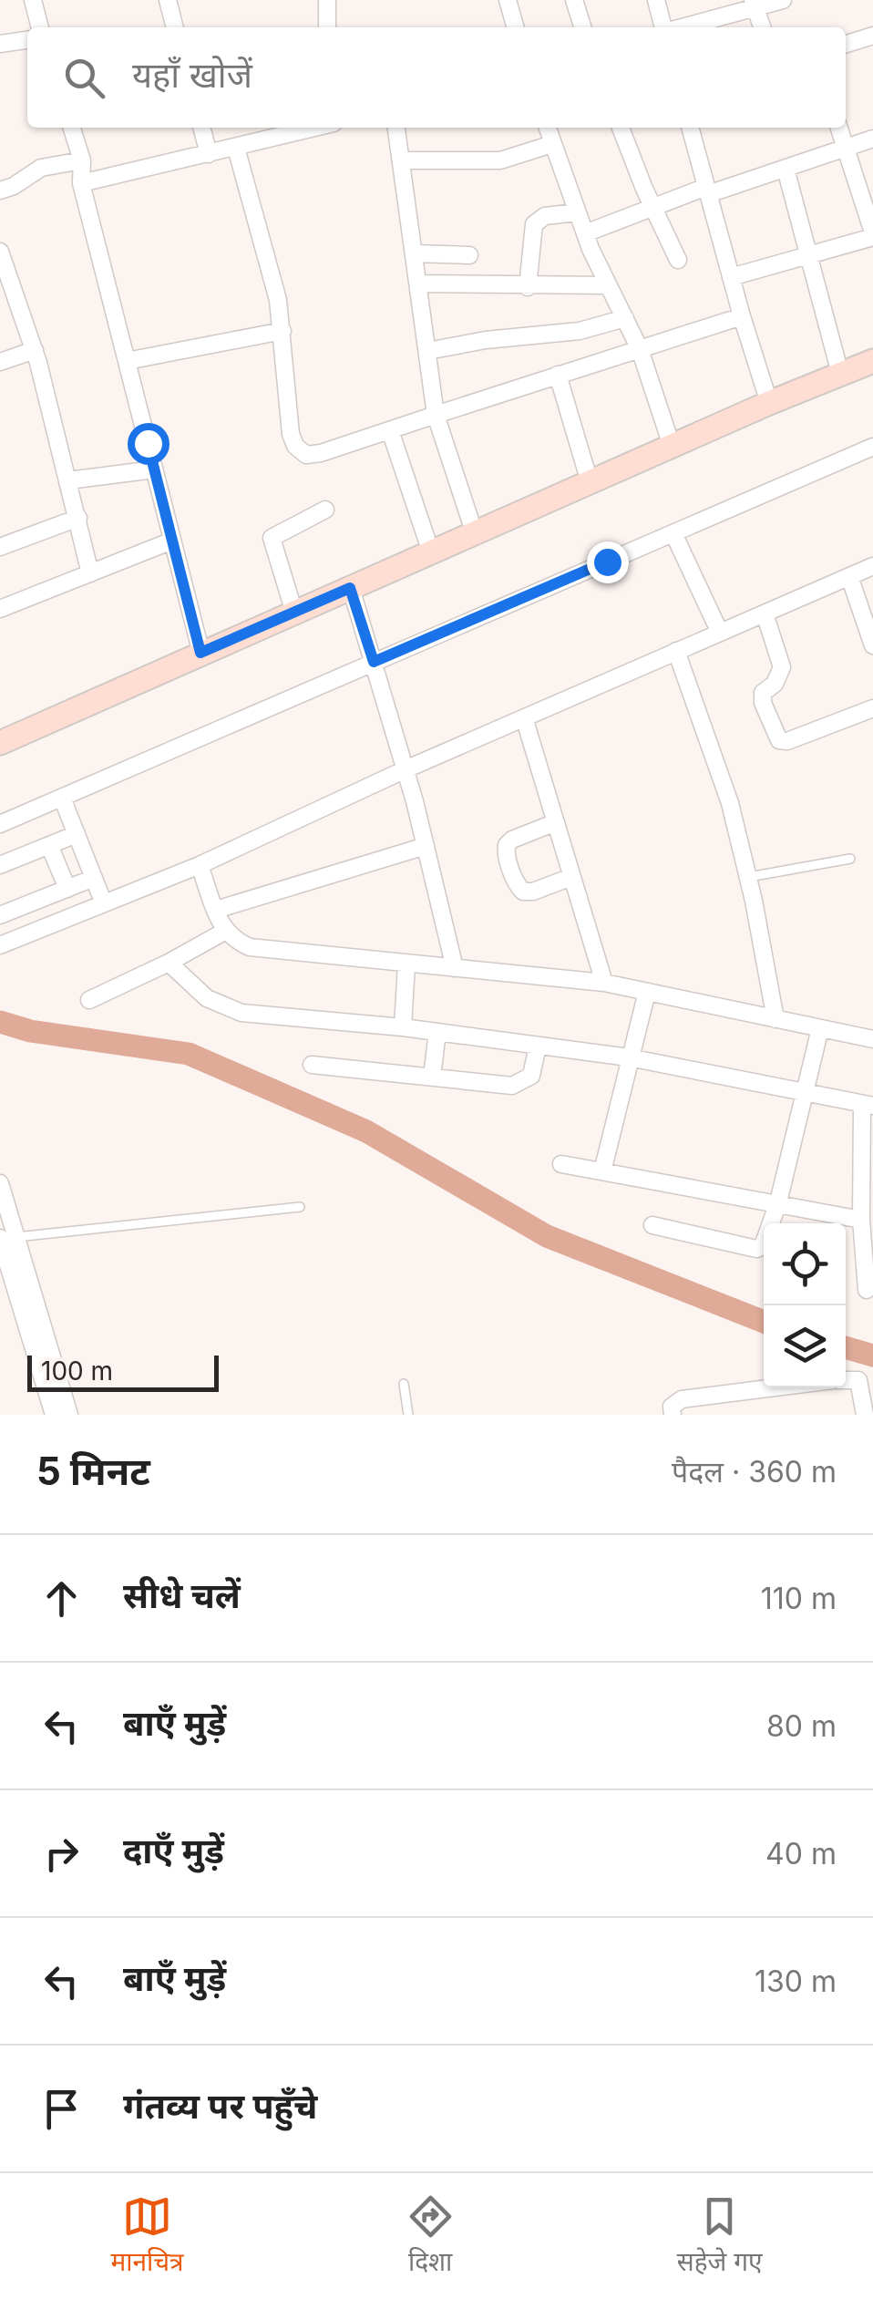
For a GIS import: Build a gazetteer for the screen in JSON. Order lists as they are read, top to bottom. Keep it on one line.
{"scale_bar":"100 m","page":{"search":"यहाँ खोजें","scale":"100 m","heading":["5 मिनट","पैदल · 360 m"],"list":[["सीधे चलें","110 m"],["बाएँ मुड़ें","80 m"],["दाएँ मुड़ें","40 m"],["बाएँ मुड़ें","130 m"],"गंतव्य पर पहुँचे"],"nav":["मानचित्र","दिशा","सहेजे गए"]}}
